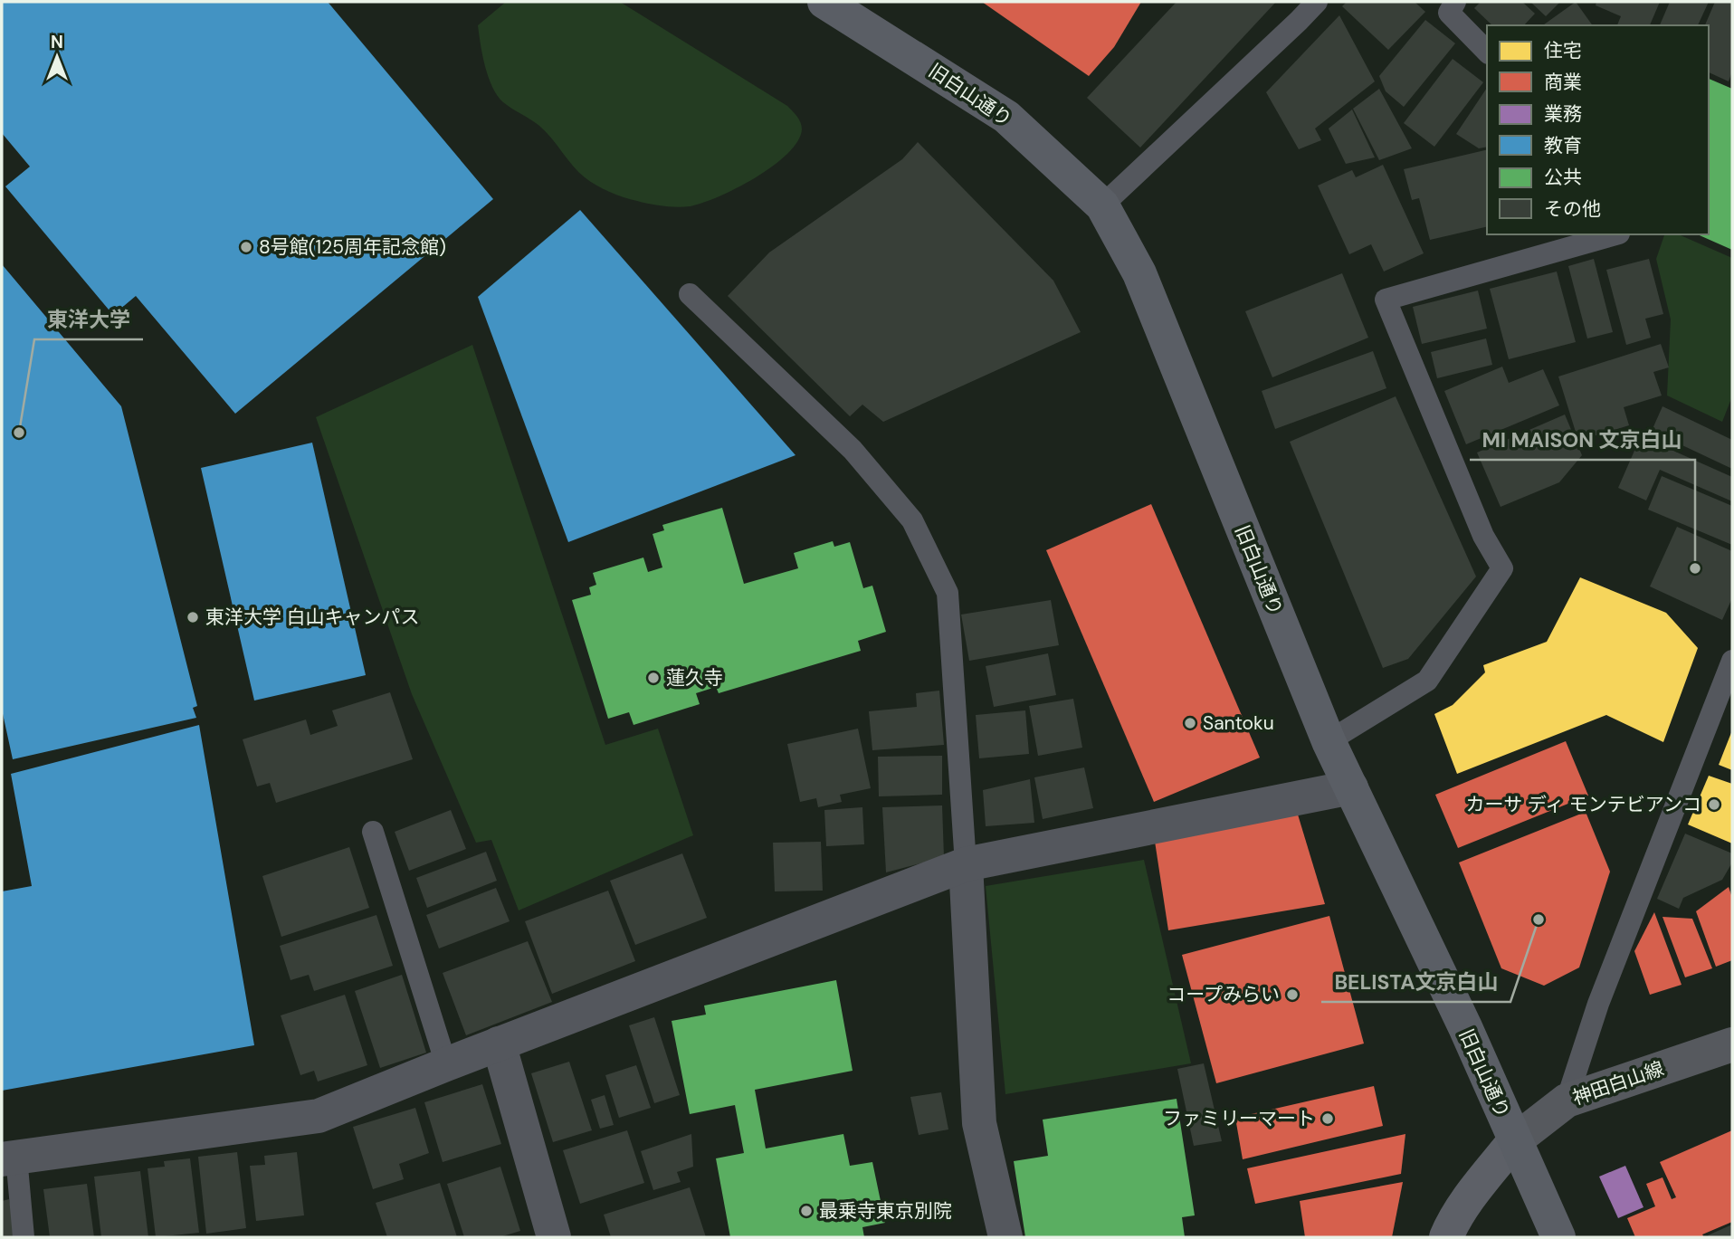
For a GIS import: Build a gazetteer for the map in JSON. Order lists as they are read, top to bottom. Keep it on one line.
{"streets":{"highway":["旧白山通り"],"main road":["神田白山線"]},"crossings":[["旧白山通り","神田白山線"]],"places":["8号館(125周年記念館)","東洋大学","MI MAISON 文京白山","東洋大学 白山キャンパス","蓮久寺","Santoku","カーサ ディ モンテビアンコ","BELISTA文京白山","コープみらい","ファミリーマート","最乗寺東京別院"],"legend":["住宅","商業","業務","教育","公共","その他"],"north":"top"}
